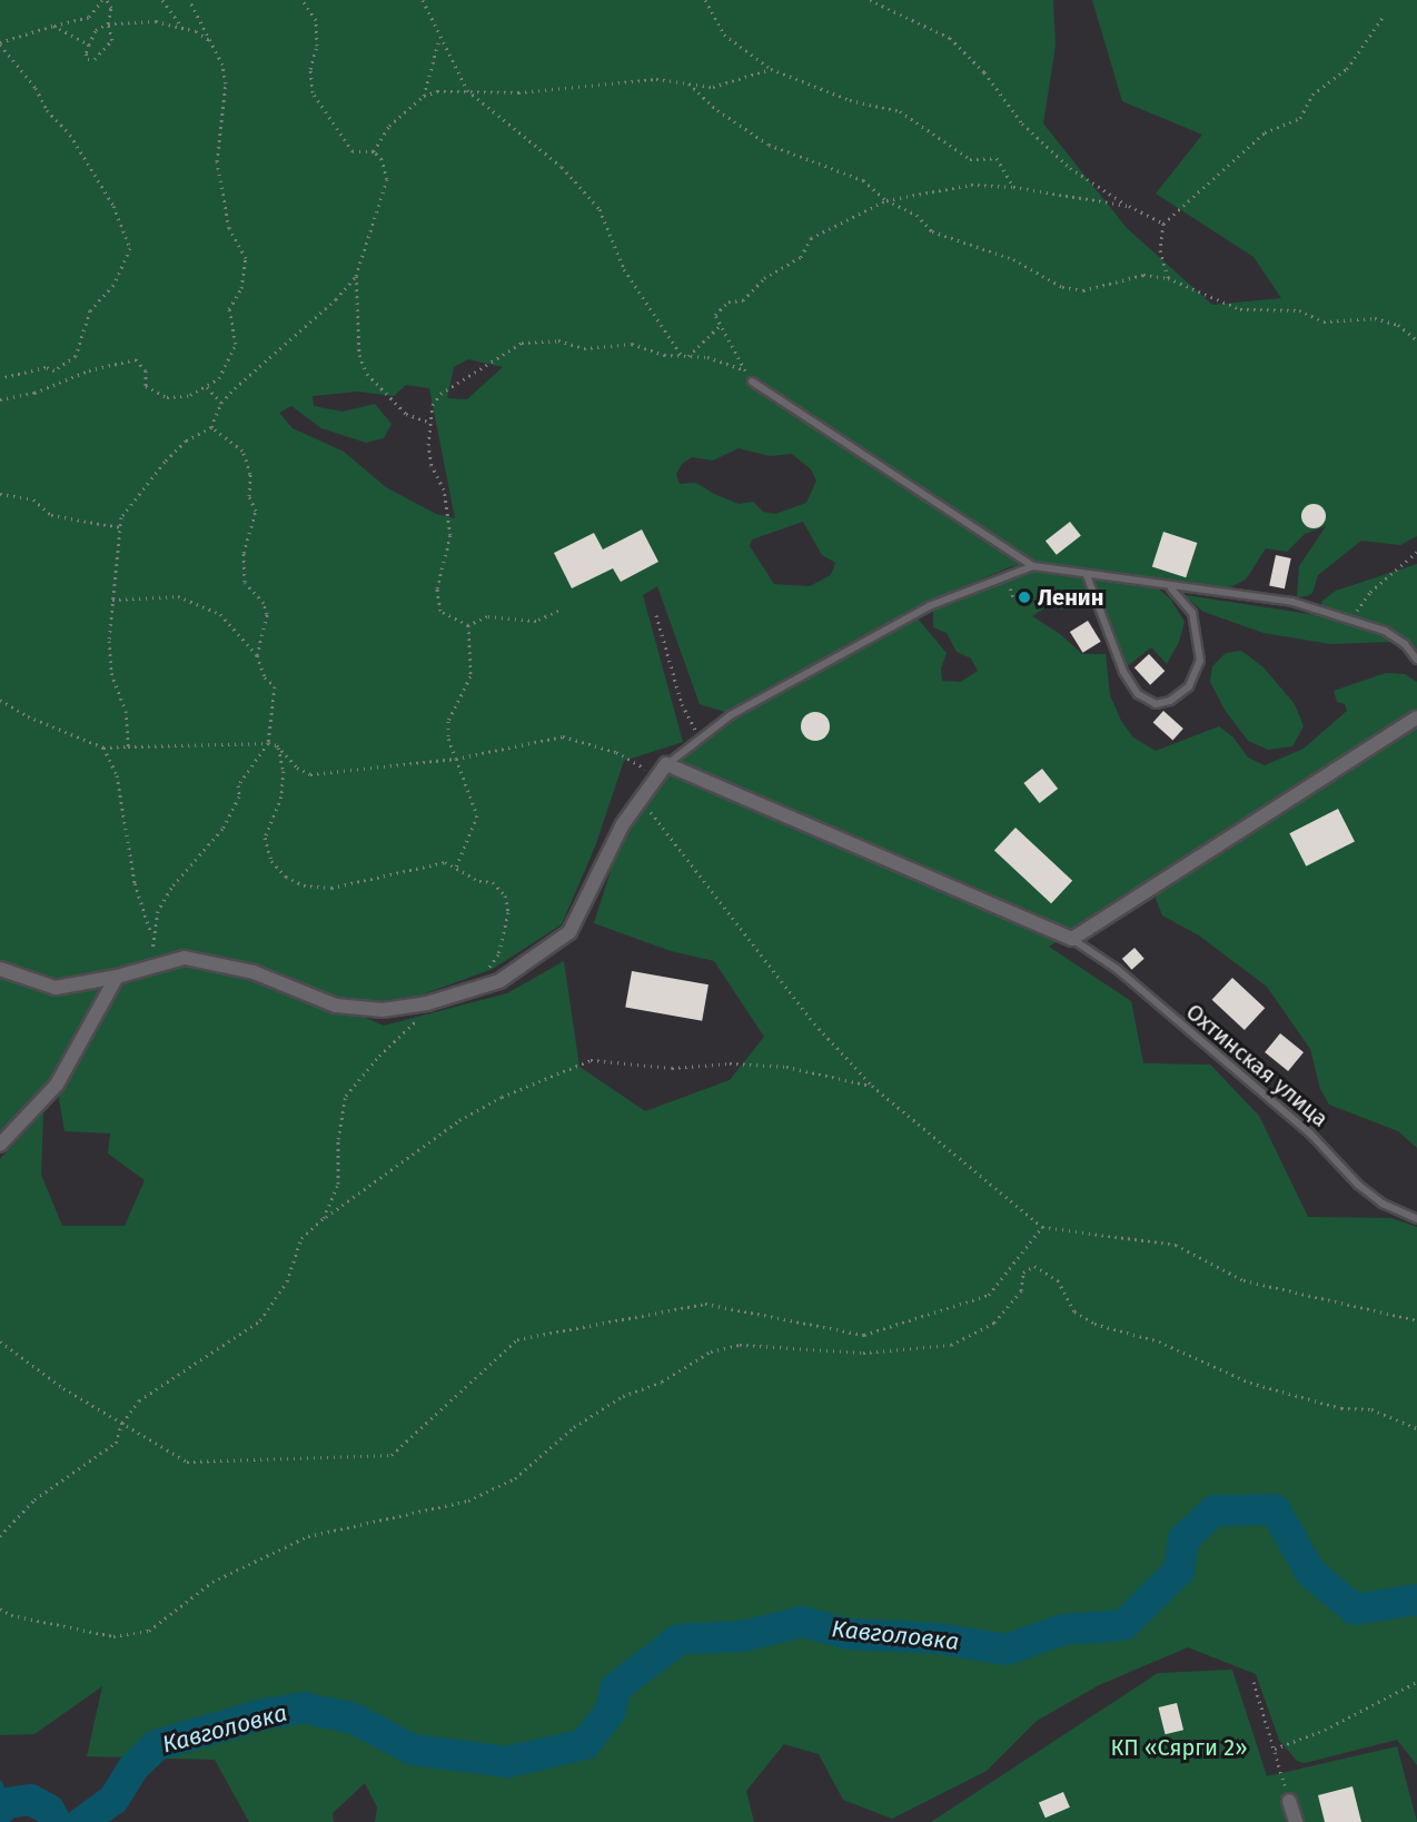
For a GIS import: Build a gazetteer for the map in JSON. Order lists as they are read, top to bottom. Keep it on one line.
{"streets":{"lane":["Охтинская улица"]},"water":["Кавголовка"],"parks":["КП «Сярги 2»"],"places":["Ленин"]}
